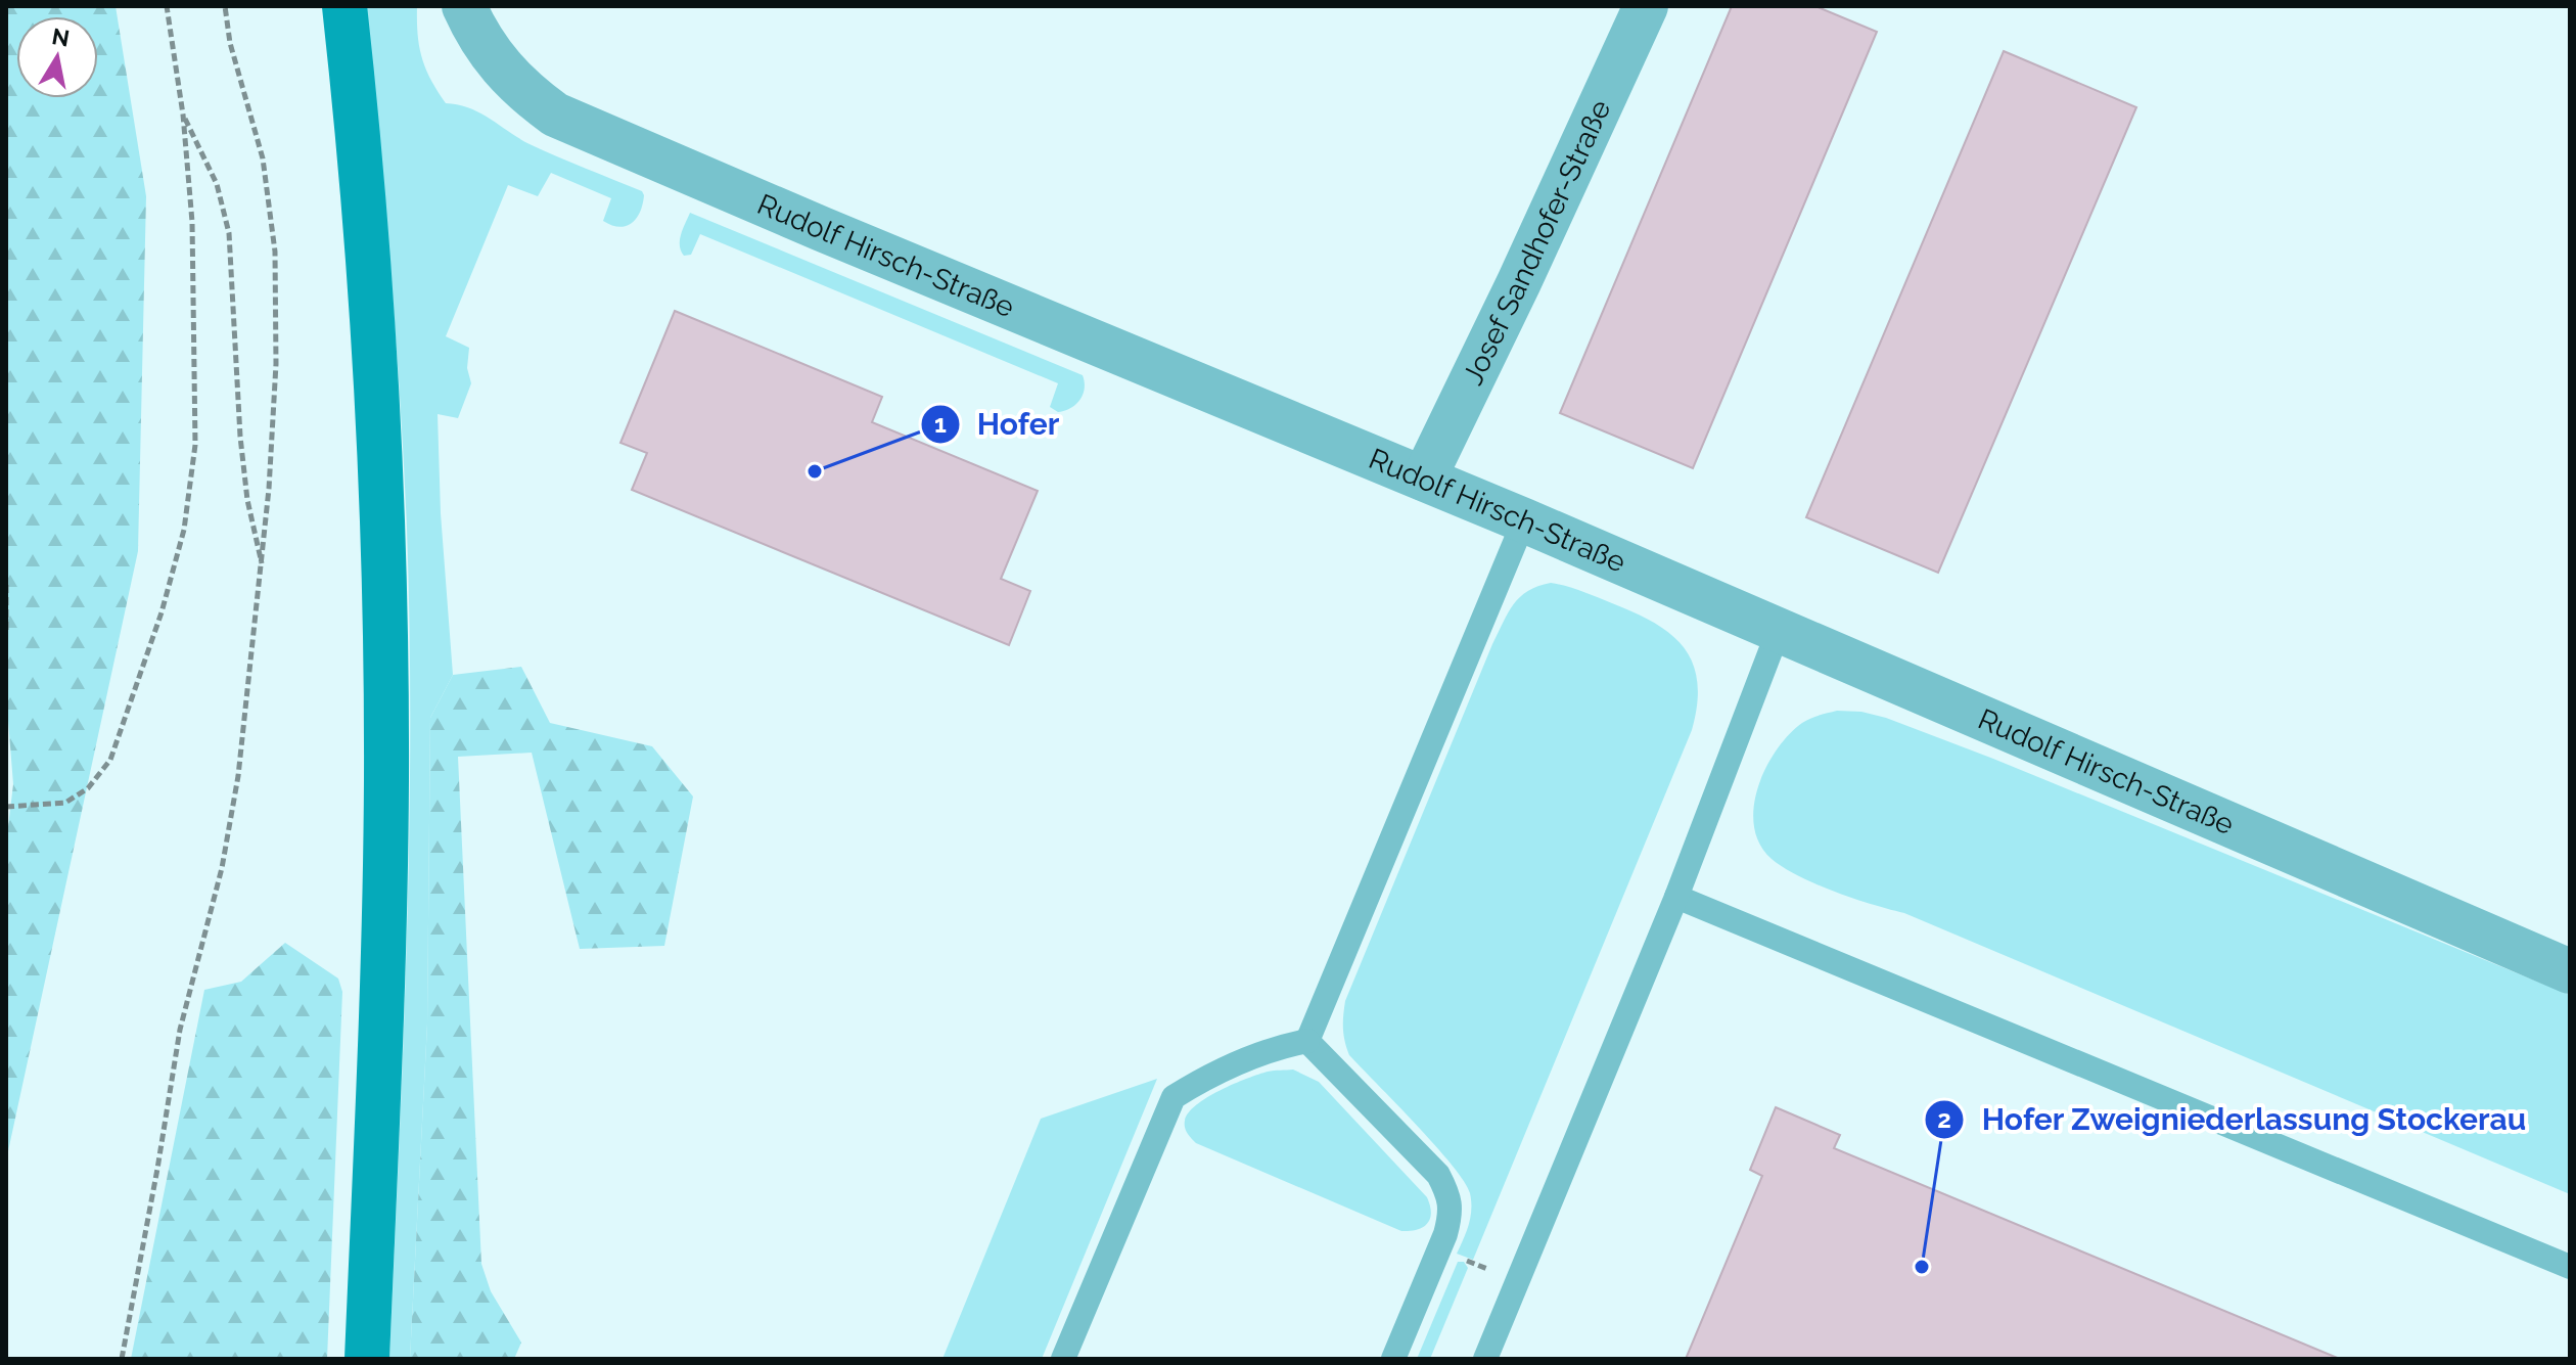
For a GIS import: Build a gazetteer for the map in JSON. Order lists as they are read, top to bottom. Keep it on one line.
{"streets":{"street":["Josef Sandhofer-Straße","Rudolf Hirsch-Straße"]},"crossings":[["Josef Sandhofer-Straße","Rudolf Hirsch-Straße"]],"places":["Hofer","Hofer Zweigniederlassung Stockerau"],"north":"top"}
